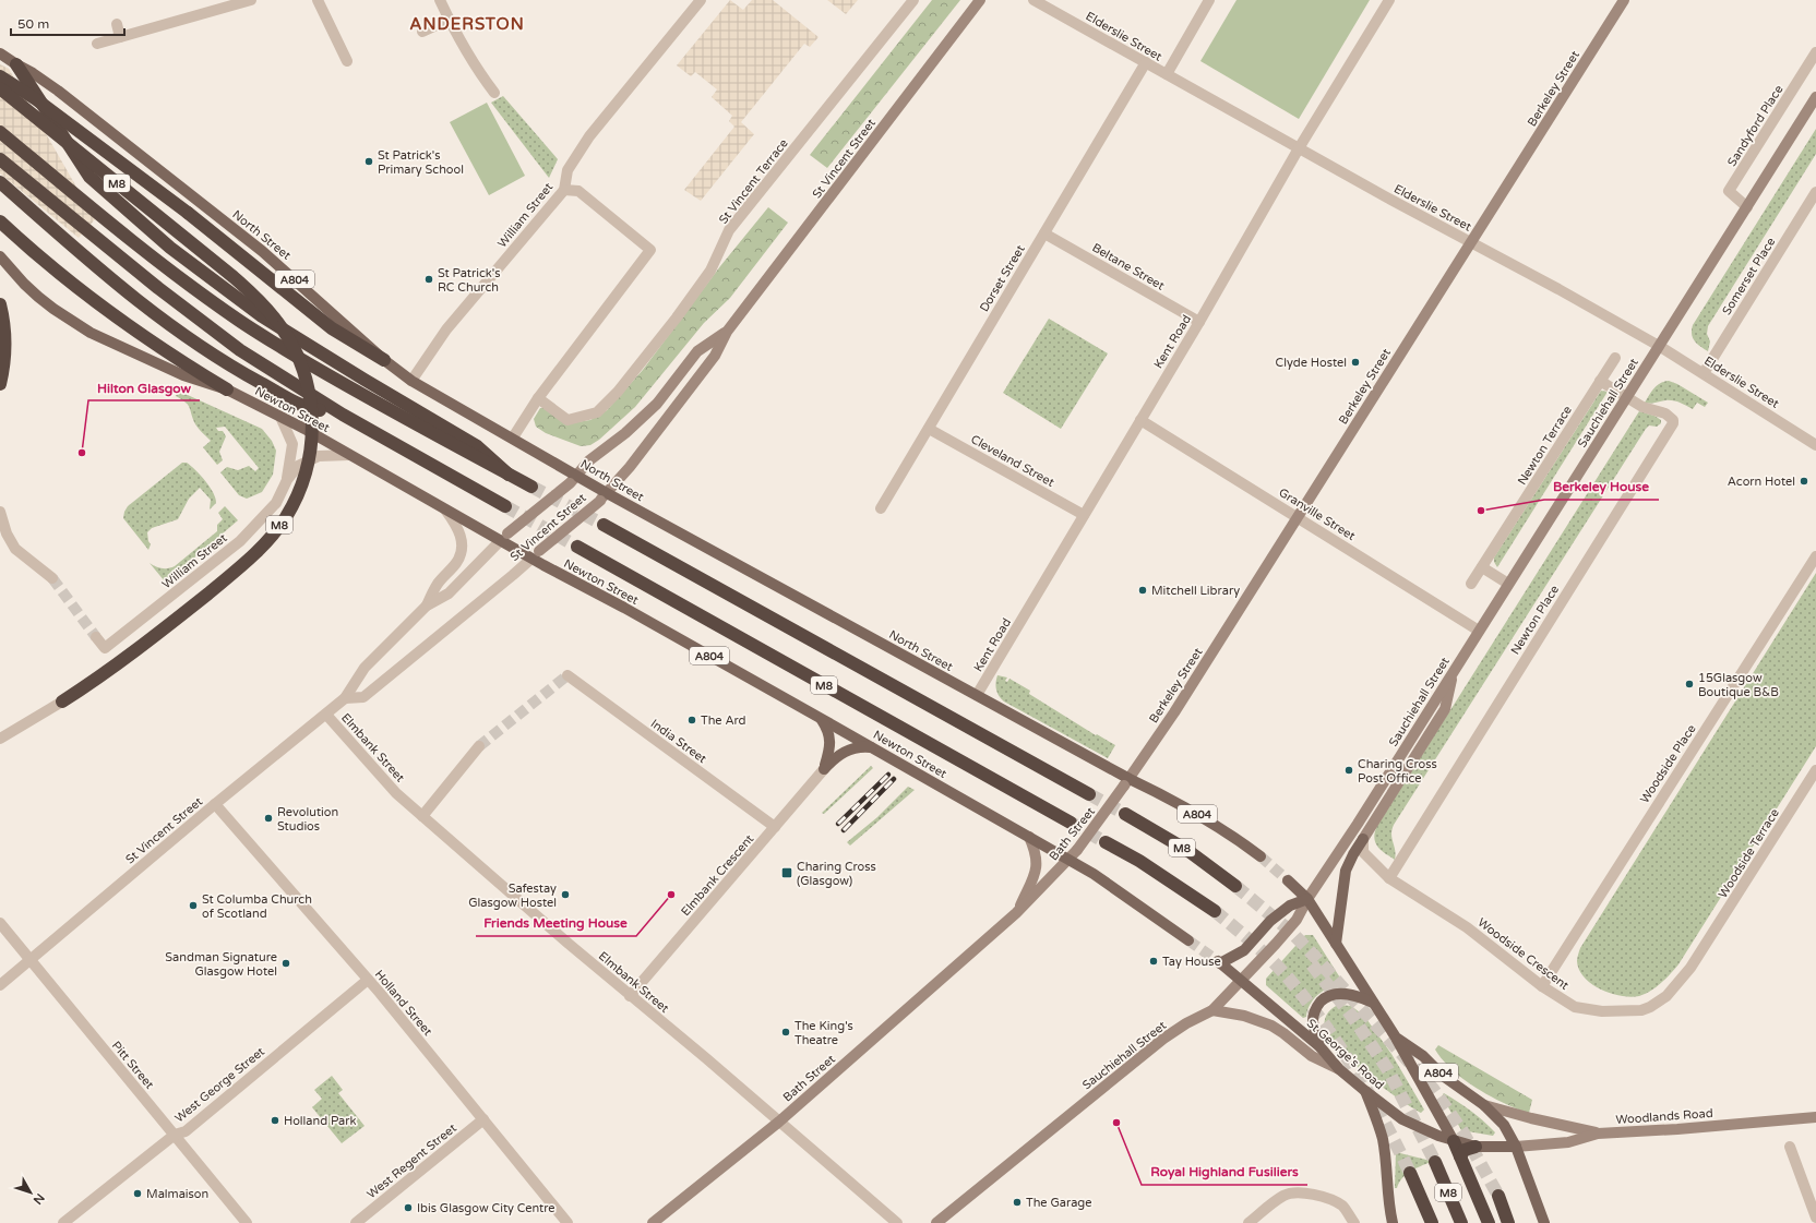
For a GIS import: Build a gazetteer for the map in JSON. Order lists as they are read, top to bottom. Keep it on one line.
{"streets":{"highway":["M8"],"main road":["North Street","A804","Newton Street","St George's Road"],"street":["Elderslie Street","Berkeley Street","Sandyford Place","St Vincent Street","St Vincent Terrace","William Street","Beltane Street","Somerset Place","Dorset Street","Kent Road","Sauchiehall Street","Newton Terrace","Cleveland Street","Granville Street","Newton Place","India Street","Elmbank Street","Woodside Place","Bath Street","Woodside Terrace","Elmbank Crescent","Woodside Crescent","Holland Street","Pitt Street","West George Street","Woodlands Road","West Regent Street"]},"crossings":[["Elderslie Street","Berkeley Street"],["Elderslie Street","Somerset Place"],["Elderslie Street","Dorset Street"],["Elderslie Street","Kent Road"],["Elderslie Street","Sauchiehall Street"],["Berkeley Street","North Street"],["Berkeley Street","Granville Street"],["Berkeley Street","Bath Street"],["Sandyford Place","Sauchiehall Street"],["St Vincent Street","North Street"],["St Vincent Street","Newton Street"],["St Vincent Street","Elmbank Street"],["St Vincent Street","Holland Street"],["St Vincent Street","Pitt Street"],["William Street","North Street"],["William Street","Newton Street"],["North Street","Kent Road"],["North Street","Bath Street"],["Beltane Street","Dorset Street"],["Beltane Street","Kent Road"],["Dorset Street","Cleveland Street"],["A804","St George's Road"],["A804","Woodlands Road"],["Kent Road","Cleveland Street"],["Kent Road","Granville Street"],["Sauchiehall Street","Granville Street"],["Sauchiehall Street","Newton Place"],["Sauchiehall Street","St George's Road"],["Newton Street","Bath Street"],["Newton Place","Woodside Crescent"],["India Street","Elmbank Crescent"],["Elmbank Street","Bath Street"],["Elmbank Street","Elmbank Crescent"],["Woodside Place","Woodside Crescent"],["Woodside Terrace","Woodside Crescent"],["Holland Street","West George Street"],["Holland Street","West Regent Street"],["St George's Road","Woodlands Road"],["Pitt Street","West George Street"]],"districts":["ANDERSTON"],"places":{"other":["St Patrick's Primary School","St Patrick's RC Church","Clyde Hostel","Hilton Glasgow","Acorn Hotel","Berkeley House","Mitchell Library","15Glasgow Boutique B&B","The Ard","Charing Cross Post Office","Revolution Studios","Safestay Glasgow Hostel","Friends Meeting House","St Columba Church of Scotland","Tay House","Sandman Signature Glasgow Hotel","The King's Theatre","Holland Park","Royal Highland Fusiliers","Malmaison","The Garage","Ibis Glasgow City Centre"],"transit":["Charing Cross (Glasgow)"]},"scale_bar":"50 m","north":"bottom right"}
